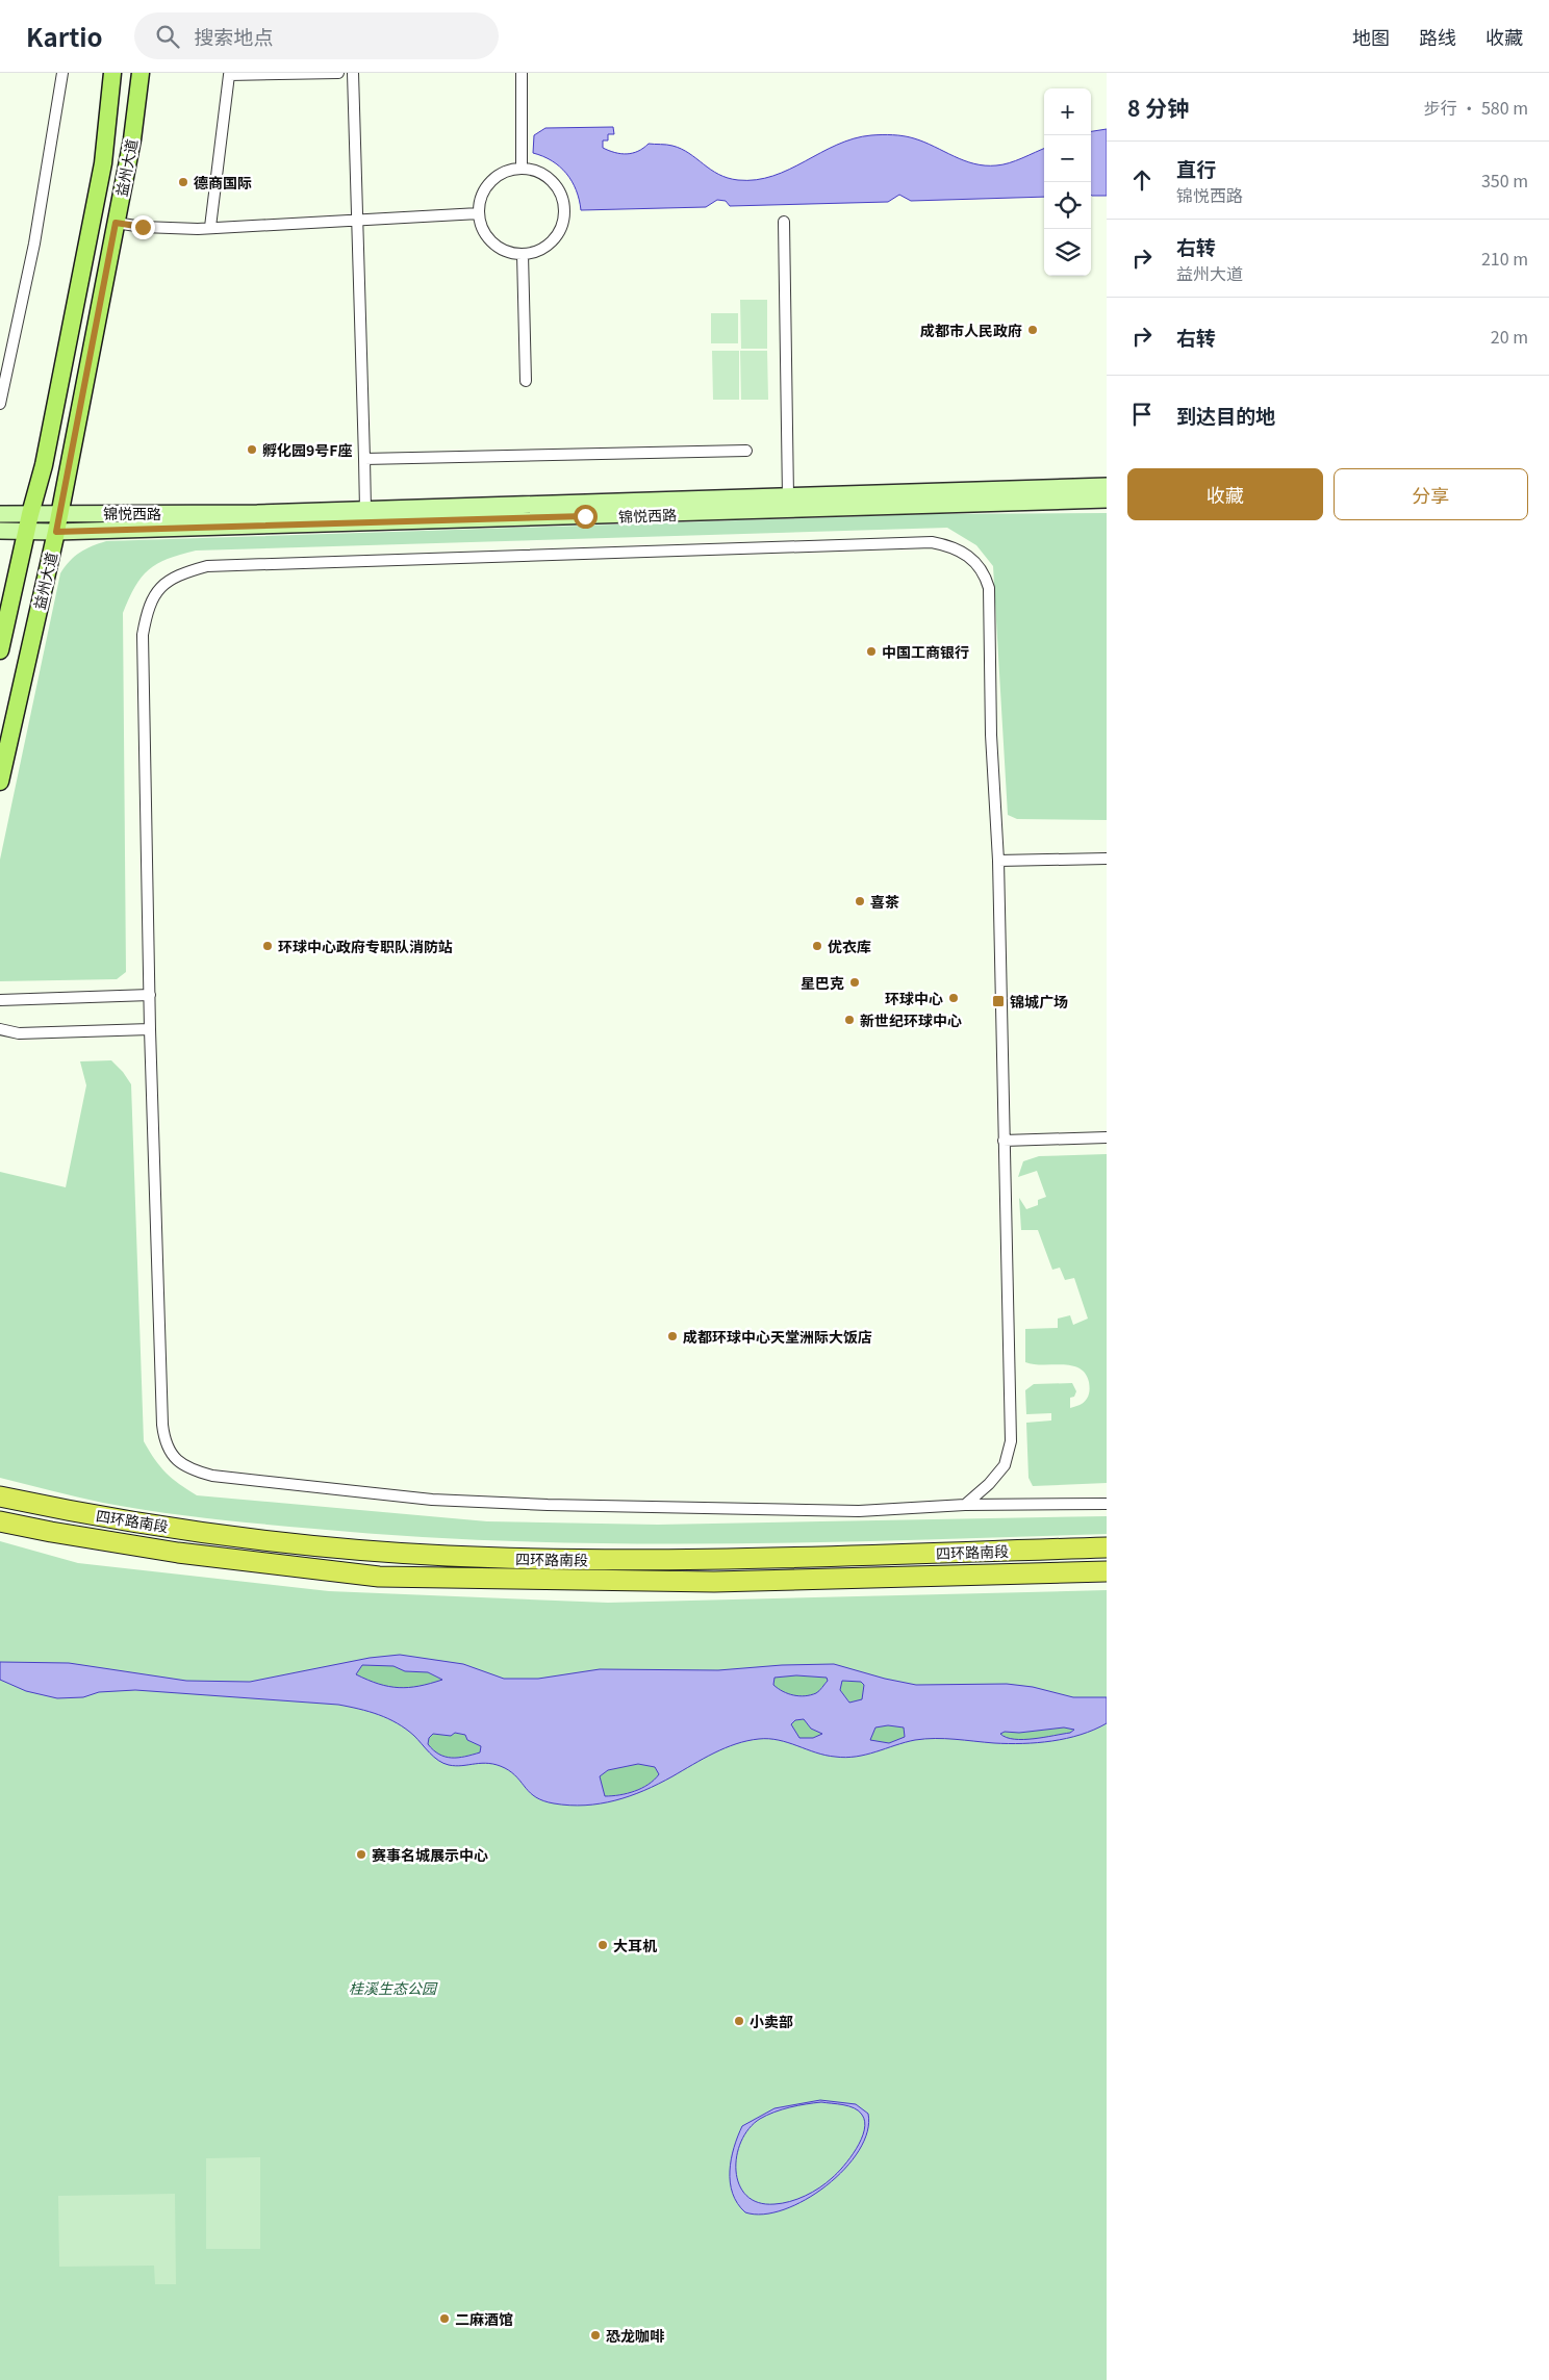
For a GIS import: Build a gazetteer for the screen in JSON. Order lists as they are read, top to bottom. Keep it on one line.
{"streets":{"highway":["四环路南段"],"main road":["益州大道","锦悦西路"]},"crossings":[["益州大道","锦悦西路"]],"parks":["桂溪生态公园"],"places":{"other":["德商国际","成都市人民政府","孵化园9号F座","中国工商银行","喜茶","环球中心政府专职队消防站","优衣库","星巴克","环球中心","新世纪环球中心","成都环球中心天堂洲际大饭店","赛事名城展示中心","大耳机","小卖部","二麻酒馆","恐龙咖啡"],"transit":["锦城广场"]},"page":{"header":"Kartio","search":"搜索地点","nav":["地图","路线","收藏"],"heading":["8 分钟","步行 · 580 m"],"map_buttons":["+","−"],"list":[["直行","锦悦西路","350 m"],["右转","益州大道","210 m"],["右转","20 m"],"到达目的地"],"buttons":["收藏","分享"]}}
